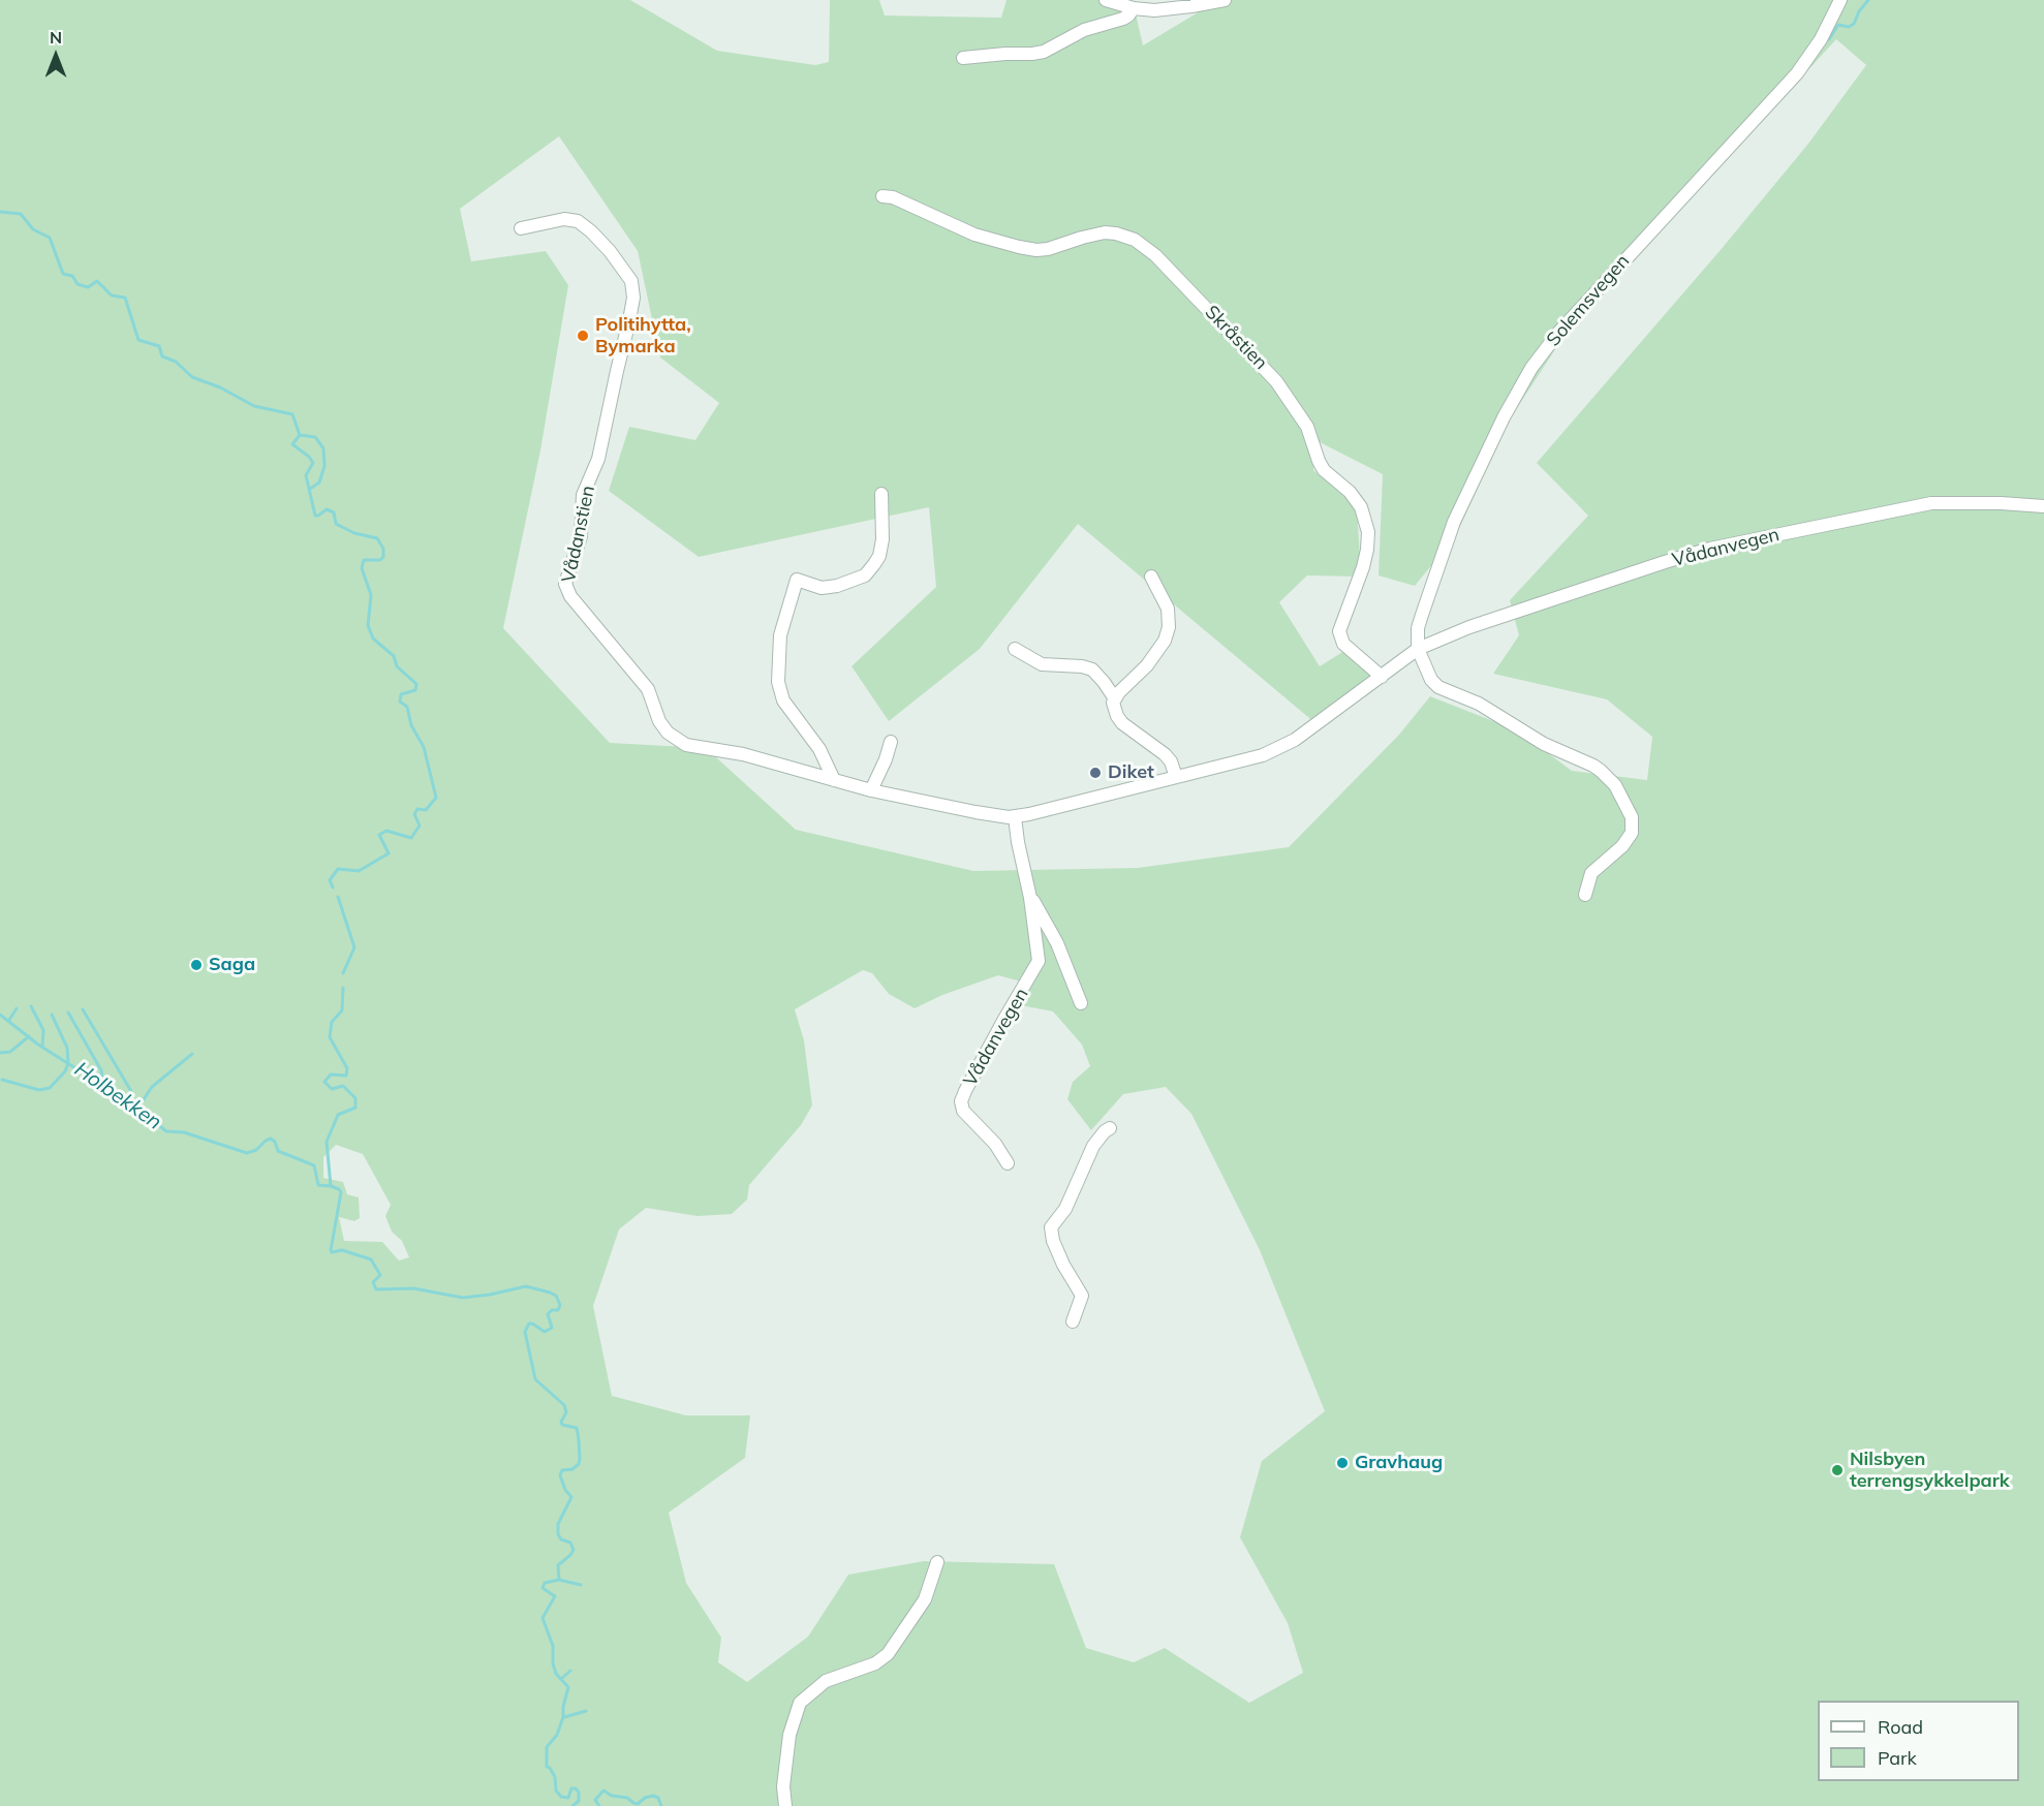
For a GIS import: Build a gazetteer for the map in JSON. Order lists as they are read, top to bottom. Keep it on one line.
{"streets":{"street":["Solemsvegen","Skråstien","Vådanstien","Vådanvegen"]},"crossings":[["Solemsvegen","Vådanvegen"],["Skråstien","Vådanvegen"],["Vådanstien","Vådanvegen"]],"water":["Holbekken"],"places":["Politihytta, Bymarka","Diket","Saga","Gravhaug","Nilsbyen terrengsykkelpark"],"legend":["Road","Park"],"north":"top"}
